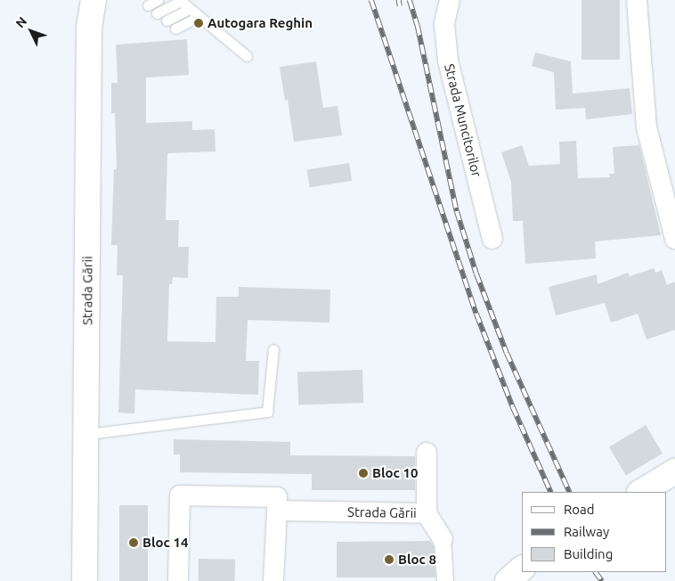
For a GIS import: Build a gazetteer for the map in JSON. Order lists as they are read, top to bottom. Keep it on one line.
{"streets":{"main road":["Strada Gării"],"street":["Strada Muncitorilor"]},"places":["Autogara Reghin","Bloc 10","Bloc 14","Bloc 8"],"legend":["Road","Railway","Building"],"north":"top left"}
